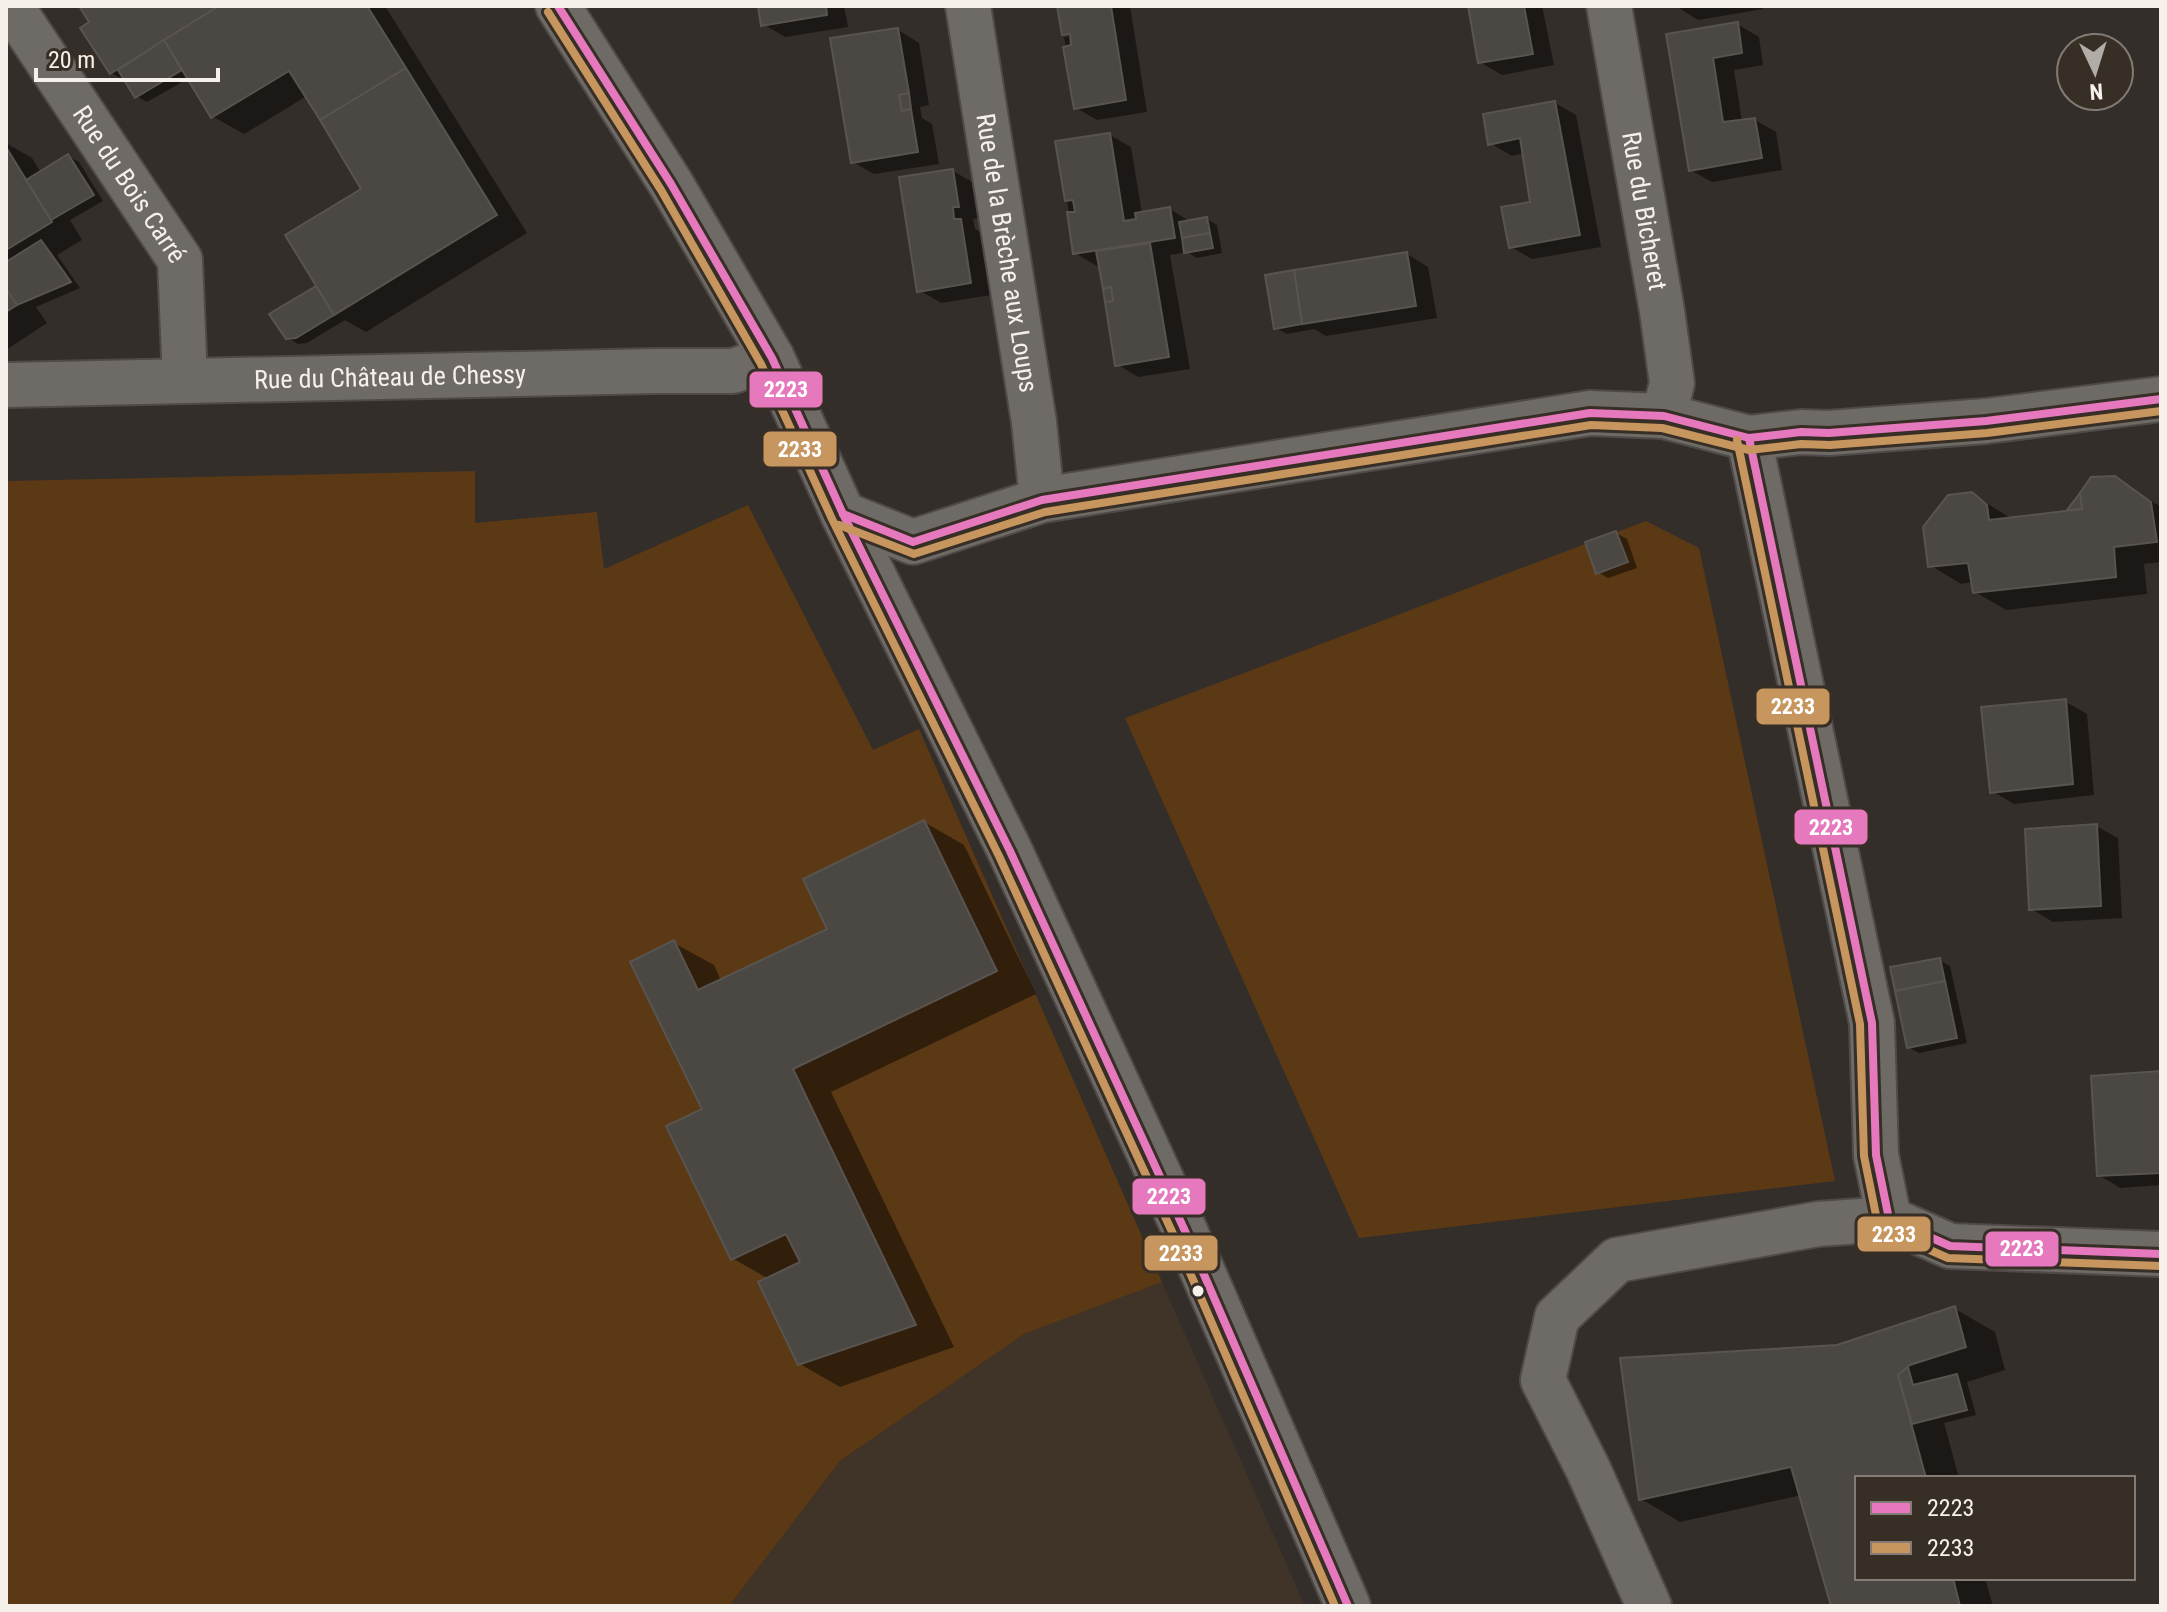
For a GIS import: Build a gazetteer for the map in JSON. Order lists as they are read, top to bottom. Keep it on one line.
{"streets":{"street":["Rue du Bois Carré","Rue du Bicheret","Rue de la Brèche aux Loups","Rue du Château de Chessy"]},"crossings":[["Rue du Bois Carré","Rue du Château de Chessy"]],"lines":["transit line 2223","transit line 2233"],"legend":["2223","2233"],"scale_bar":"20 m","north":"bottom"}
